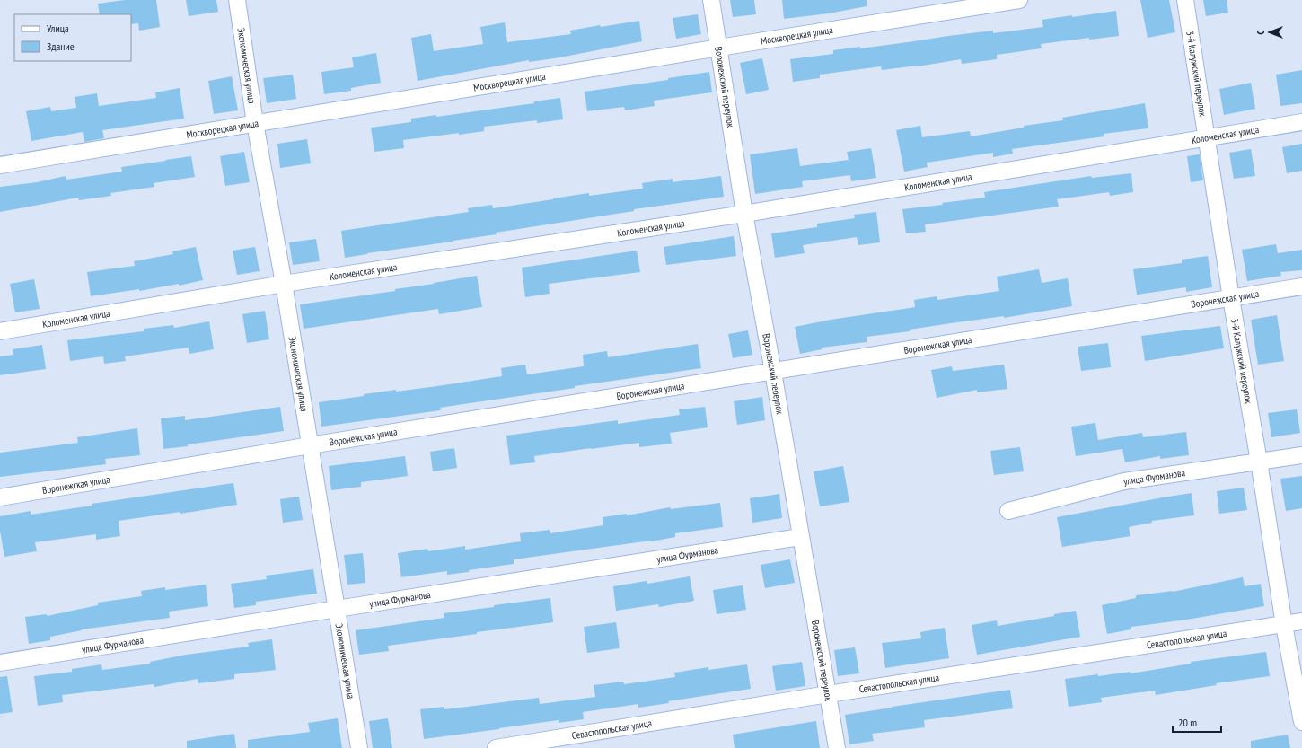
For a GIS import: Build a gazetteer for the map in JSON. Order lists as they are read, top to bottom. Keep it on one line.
{"streets":{"street":["Москворецкая улица","Экономическая улица","3-й Калужский переулок","Воронежский переулок","Коломенская улица","Воронежская улица","улица Фурманова","Севастопольская улица"]},"crossings":[["Москворецкая улица","Экономическая улица"],["Москворецкая улица","Воронежский переулок"],["Экономическая улица","Коломенская улица"],["Экономическая улица","Воронежская улица"],["Экономическая улица","улица Фурманова"],["3-й Калужский переулок","Коломенская улица"],["3-й Калужский переулок","Воронежская улица"],["3-й Калужский переулок","улица Фурманова"],["3-й Калужский переулок","Севастопольская улица"],["Воронежский переулок","Коломенская улица"],["Воронежский переулок","Воронежская улица"],["Воронежский переулок","улица Фурманова"],["Воронежский переулок","Севастопольская улица"]],"legend":["Улица","Здание"],"scale_bar":"20 m","north":"left"}
